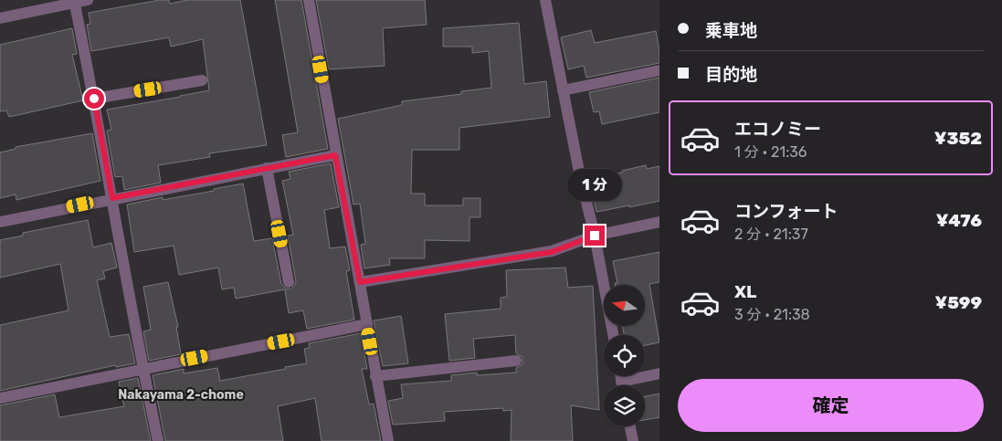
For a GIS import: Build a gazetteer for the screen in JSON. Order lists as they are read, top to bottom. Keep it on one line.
{"districts":["Nakayama 2-chome"],"north":"left","page":{"banner":["乗車地","目的地"],"list":[{"name":"エコノミー","note":"1 分 · 21:36","value":"¥352"},{"name":"コンフォート","note":"2 分 · 21:37","value":"¥476"},{"name":"XL","note":"3 分 · 21:38","value":"¥599"}],"bubble":"1 分","buttons":"確定"}}
